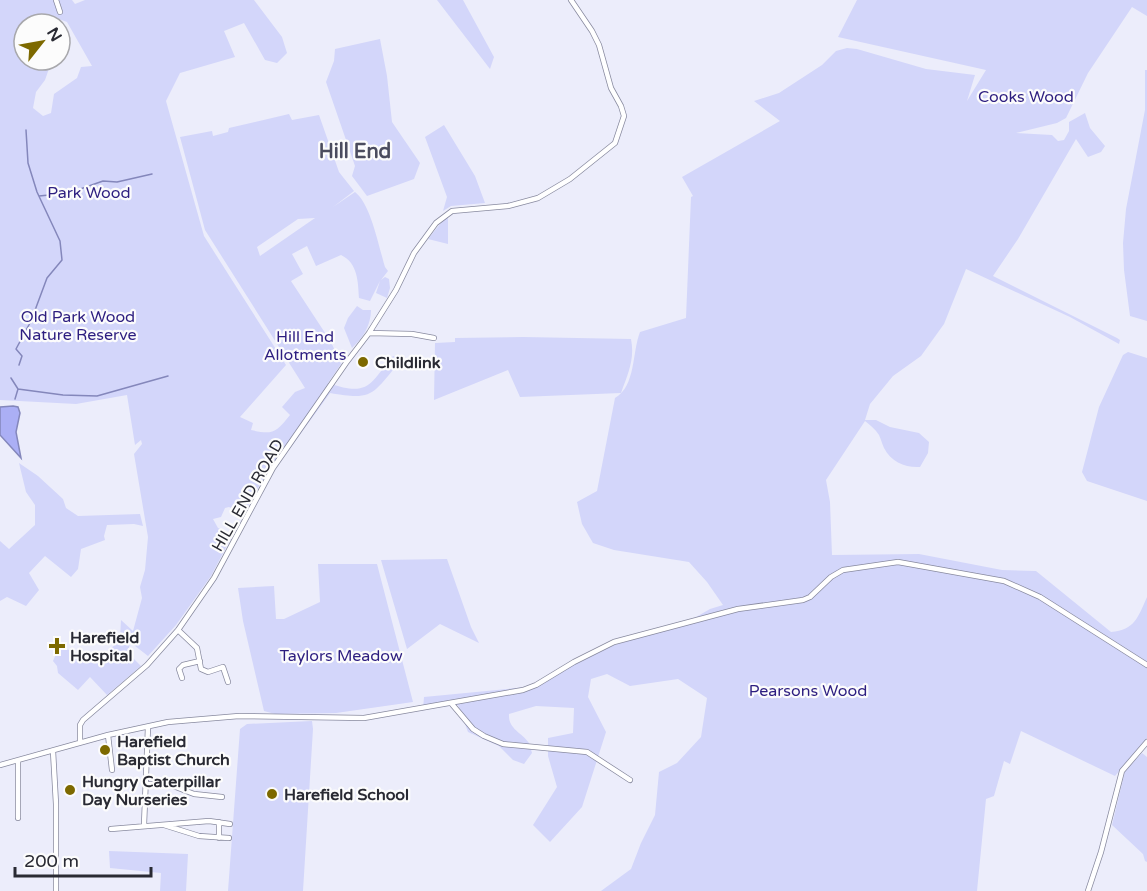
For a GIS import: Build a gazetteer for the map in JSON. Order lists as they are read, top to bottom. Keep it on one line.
{"streets":{"street":["HILL END ROAD"]},"districts":["Hill End"],"parks":["Cooks Wood","Park Wood","Old Park Wood Nature Reserve","Hill End Allotments","Taylors Meadow","Pearsons Wood"],"places":{"other":["Childlink","Harefield Baptist Church","Hungry Caterpillar Day Nurseries","Harefield School"],"health":["Harefield Hospital"]},"scale_bar":"200 m","north":"top right"}
